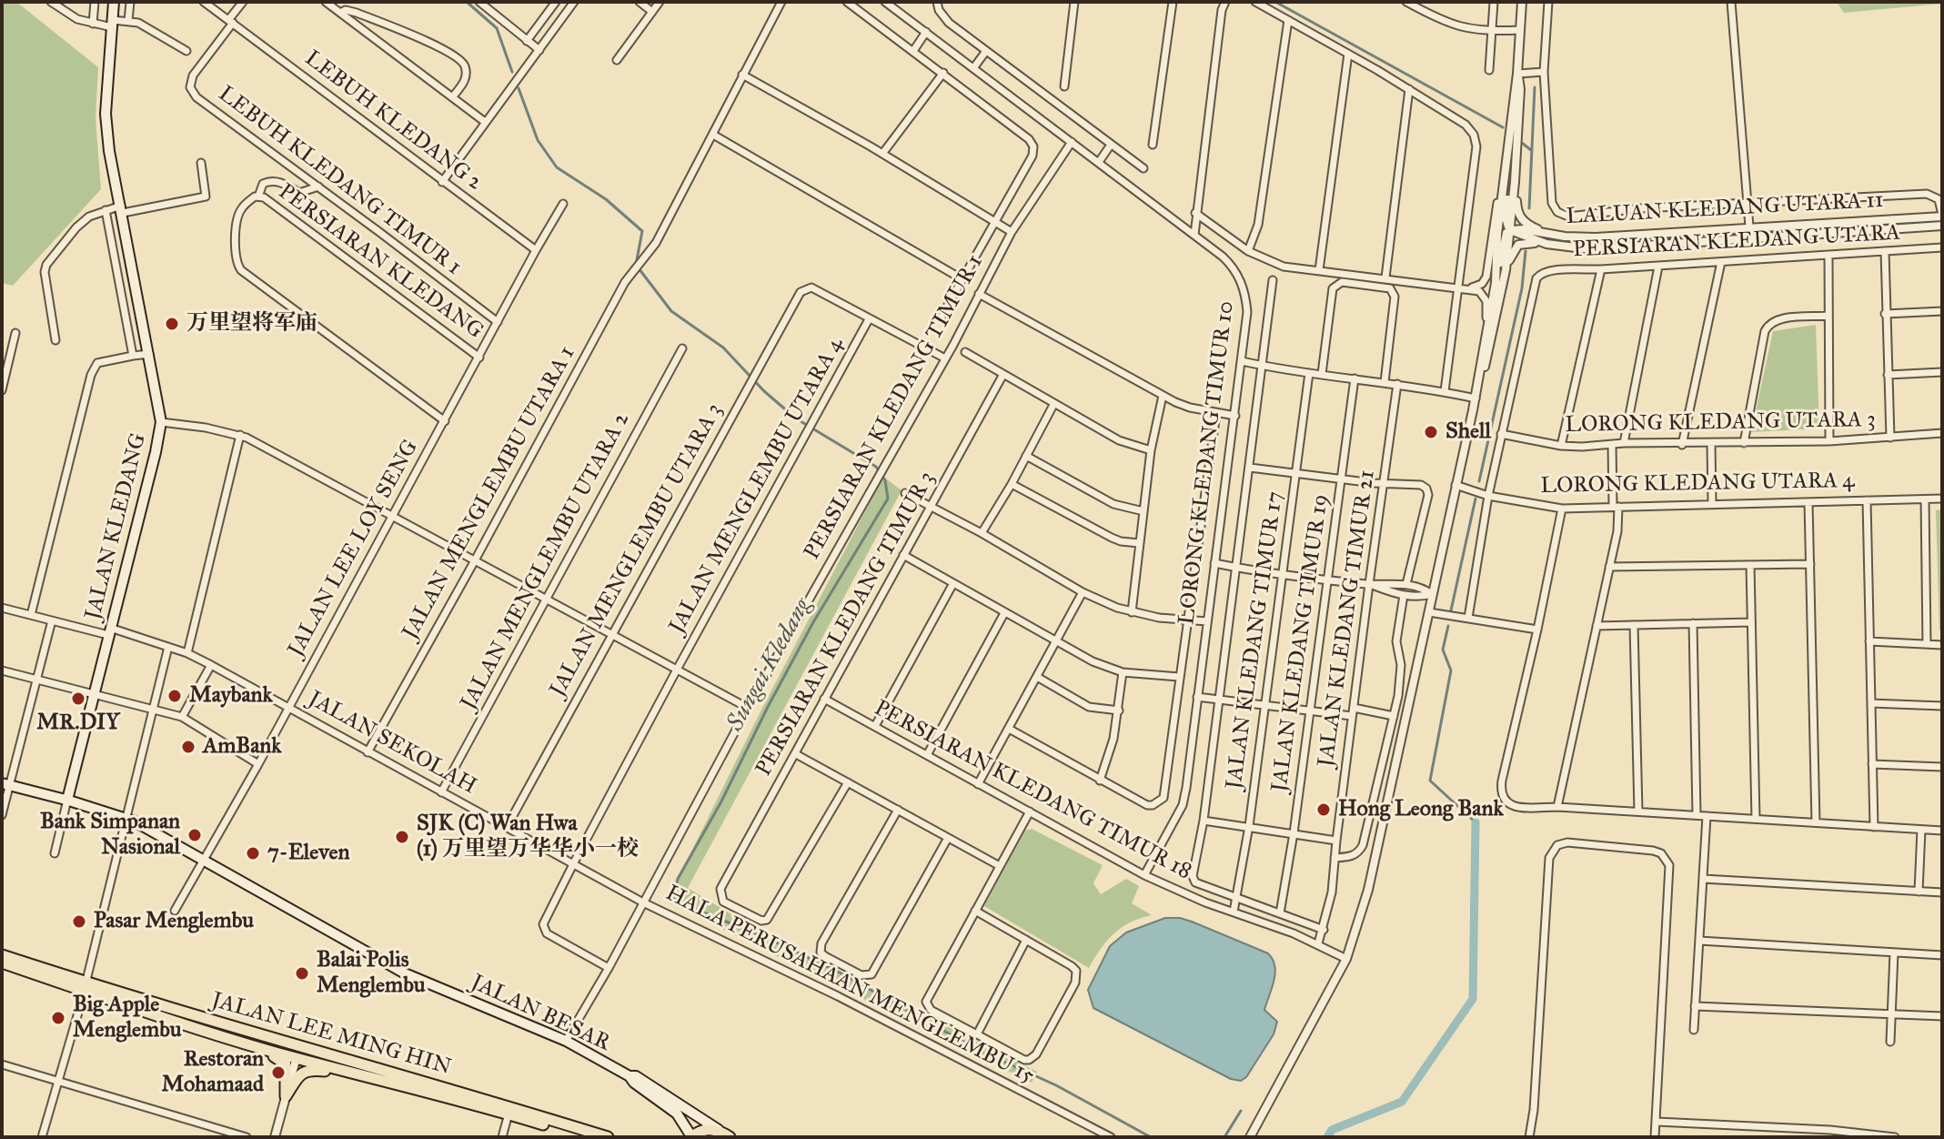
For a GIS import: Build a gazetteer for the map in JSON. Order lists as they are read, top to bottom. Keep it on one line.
{"streets":{"main road":["JALAN KLEDANG","JALAN BESAR","JALAN LEE MING HIN"],"street":["LEBUH KLEDANG 2","LEBUH KLEDANG TIMUR 1","LALUAN KLEDANG UTARA 11","PERSIARAN KLEDANG UTARA","PERSIARAN KLEDANG","PERSIARAN KLEDANG TIMUR 1","LORONG KLEDANG UTARA 3","LORONG KLEDANG TIMUR 10","LORONG KLEDANG UTARA 4","JALAN MENGLEMBU UTARA 4","JALAN MENGLEMBU UTARA 1","JALAN LEE LOY SENG","JALAN MENGLEMBU UTARA 3","JALAN MENGLEMBU UTARA 2","JALAN KLEDANG TIMUR 21","PERSIARAN KLEDANG TIMUR 3","JALAN KLEDANG TIMUR 17","JALAN KLEDANG TIMUR 19","JALAN SEKOLAH","PERSIARAN KLEDANG TIMUR 18","HALA PERUSAHAAN MENGLEMBU 15"]},"crossings":[["LEBUH KLEDANG 2","LEBUH KLEDANG TIMUR 1"],["LEBUH KLEDANG 2","JALAN LEE LOY SENG"],["LEBUH KLEDANG TIMUR 1","JALAN LEE LOY SENG"],["PERSIARAN KLEDANG UTARA","LORONG KLEDANG UTARA 3"],["PERSIARAN KLEDANG","JALAN LEE LOY SENG"],["PERSIARAN KLEDANG TIMUR 1","LORONG KLEDANG TIMUR 10"],["PERSIARAN KLEDANG TIMUR 1","JALAN MENGLEMBU UTARA 4"],["PERSIARAN KLEDANG TIMUR 1","HALA PERUSAHAAN MENGLEMBU 15"],["PERSIARAN KLEDANG TIMUR 1","JALAN BESAR"],["LORONG KLEDANG TIMUR 10","PERSIARAN KLEDANG TIMUR 18"],["JALAN MENGLEMBU UTARA 4","JALAN MENGLEMBU UTARA 3"],["JALAN MENGLEMBU UTARA 4","JALAN SEKOLAH"],["JALAN MENGLEMBU UTARA 4","HALA PERUSAHAAN MENGLEMBU 15"],["JALAN MENGLEMBU UTARA 1","JALAN SEKOLAH"],["JALAN KLEDANG","JALAN SEKOLAH"],["JALAN KLEDANG","JALAN BESAR"],["JALAN LEE LOY SENG","JALAN SEKOLAH"],["JALAN LEE LOY SENG","JALAN BESAR"],["JALAN MENGLEMBU UTARA 3","JALAN SEKOLAH"],["JALAN MENGLEMBU UTARA 2","JALAN SEKOLAH"],["JALAN KLEDANG TIMUR 21","PERSIARAN KLEDANG TIMUR 18"],["PERSIARAN KLEDANG TIMUR 3","PERSIARAN KLEDANG TIMUR 18"],["JALAN KLEDANG TIMUR 17","PERSIARAN KLEDANG TIMUR 18"],["JALAN SEKOLAH","HALA PERUSAHAAN MENGLEMBU 15"]],"water":["Sungai Kledang"],"places":["万里望将军庙","Shell","Maybank","MR.DIY","AmBank","Hong Leong Bank","Bank Simpanan Nasional","SJK (C) Wan Hwa (1) 万里望万华华小一校","7-Eleven","Pasar Menglembu","Balai Polis Menglembu","Big Apple Menglembu","Restoran Mohamaad"]}
